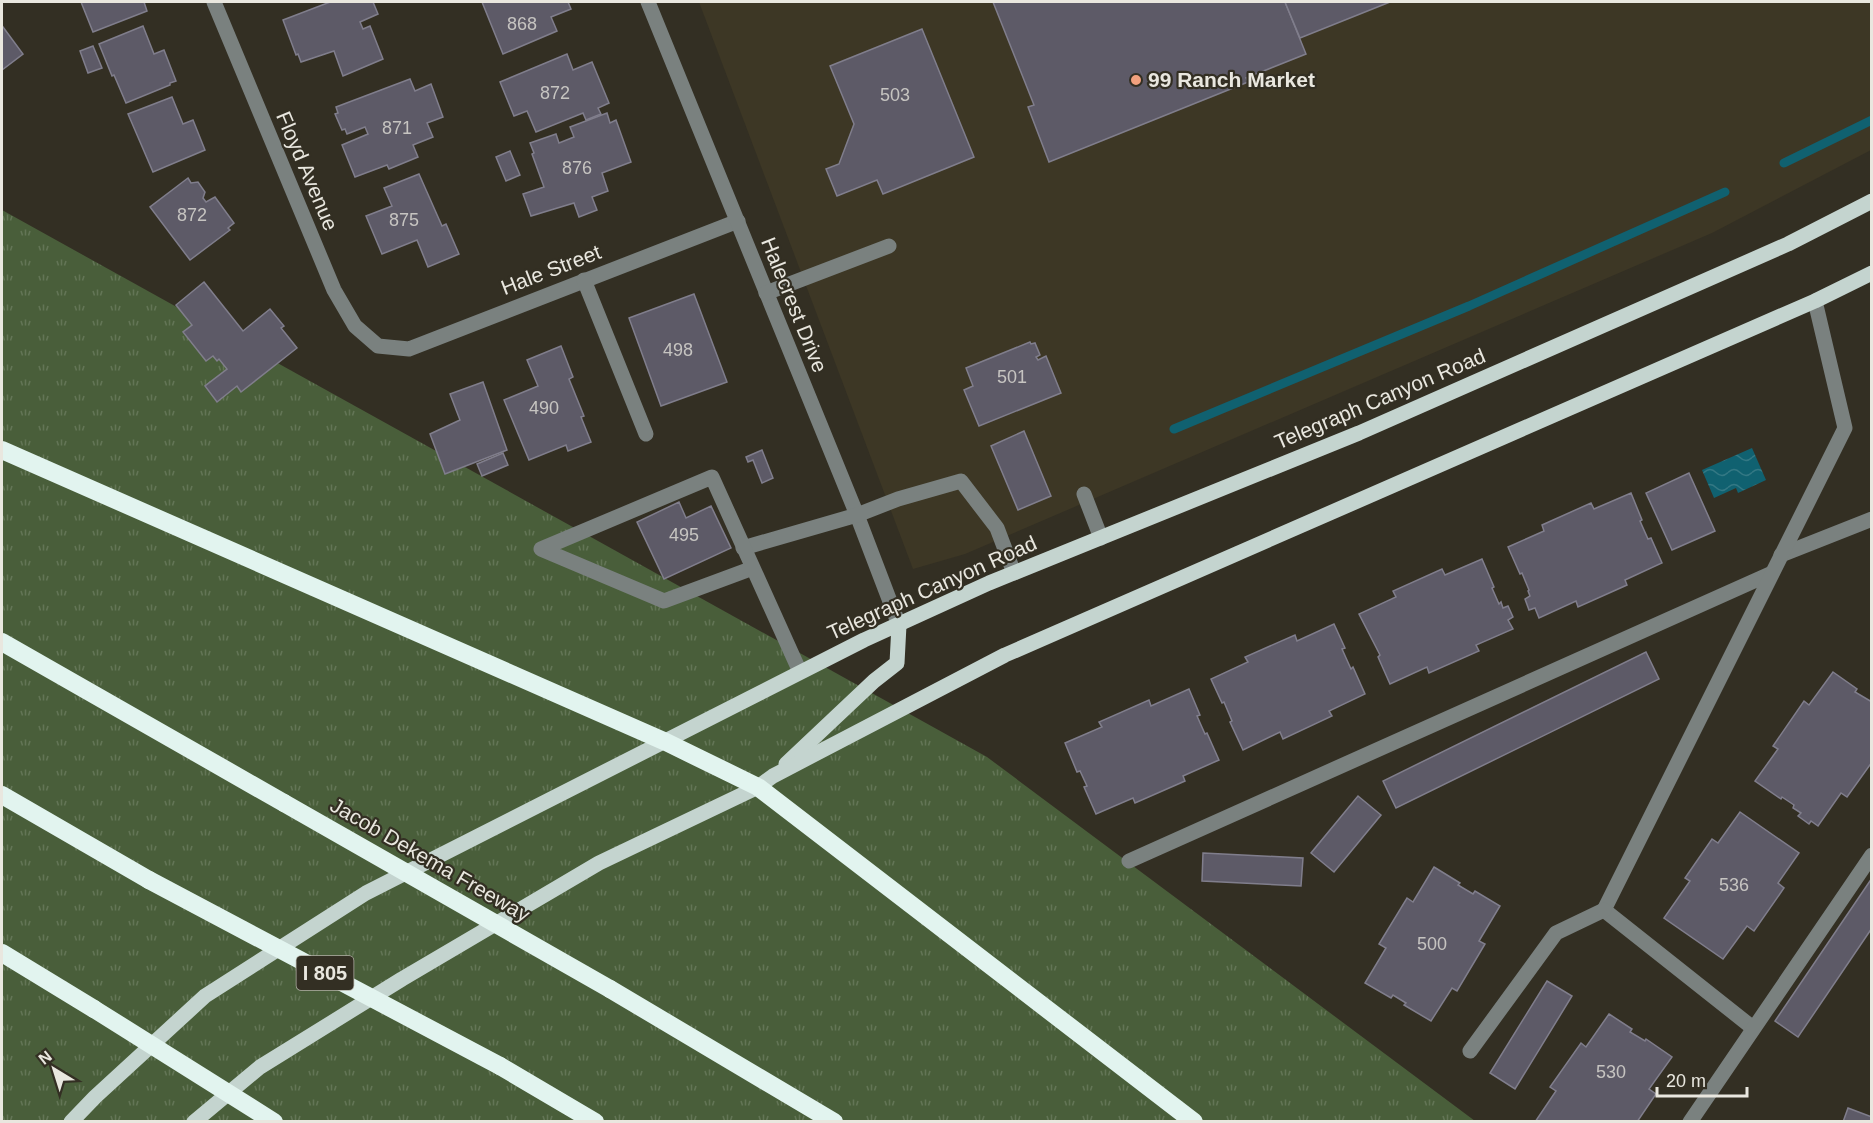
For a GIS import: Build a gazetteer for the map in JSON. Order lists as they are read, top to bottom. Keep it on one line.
{"streets":{"highway":["Jacob Dekema Freeway","I 805"],"main road":["Telegraph Canyon Road"],"street":["Floyd Avenue","Hale Street","Halecrest Drive"]},"crossings":[["Floyd Avenue","Hale Street"],["Hale Street","Halecrest Drive"],["Halecrest Drive","Telegraph Canyon Road"]],"places":["99 Ranch Market"],"house_numbers":["868","872","503","871","876","872","875","498","501","490","495","536","500","530"],"scale_bar":"20 m","north":"top left"}
